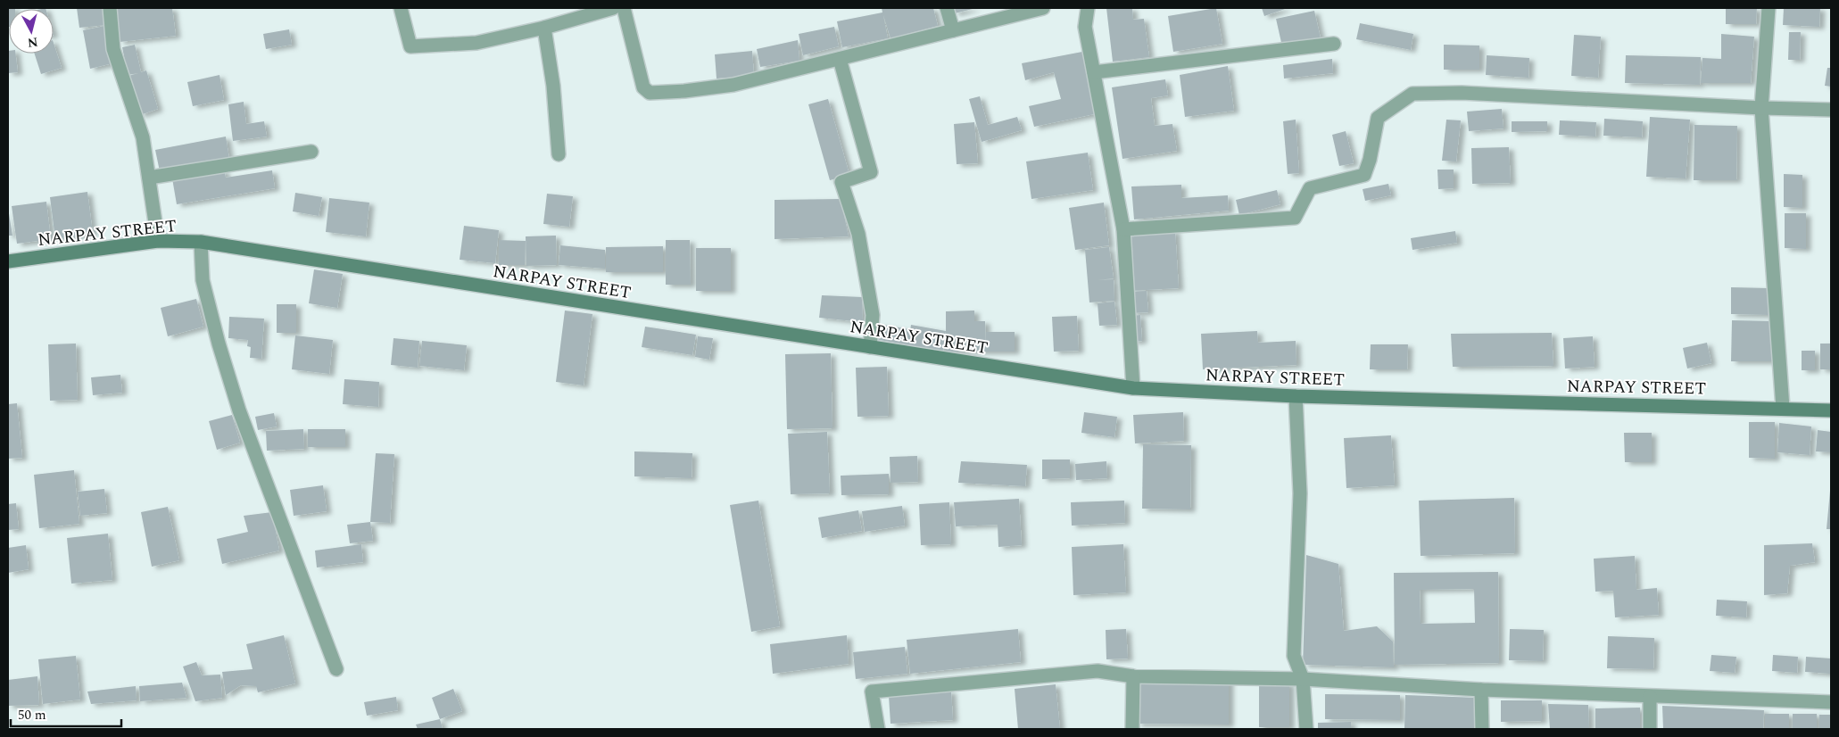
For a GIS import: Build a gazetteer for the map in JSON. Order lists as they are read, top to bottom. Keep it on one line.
{"streets":{"main road":["NARPAY STREET"]},"scale_bar":"50 m","north":"bottom"}
